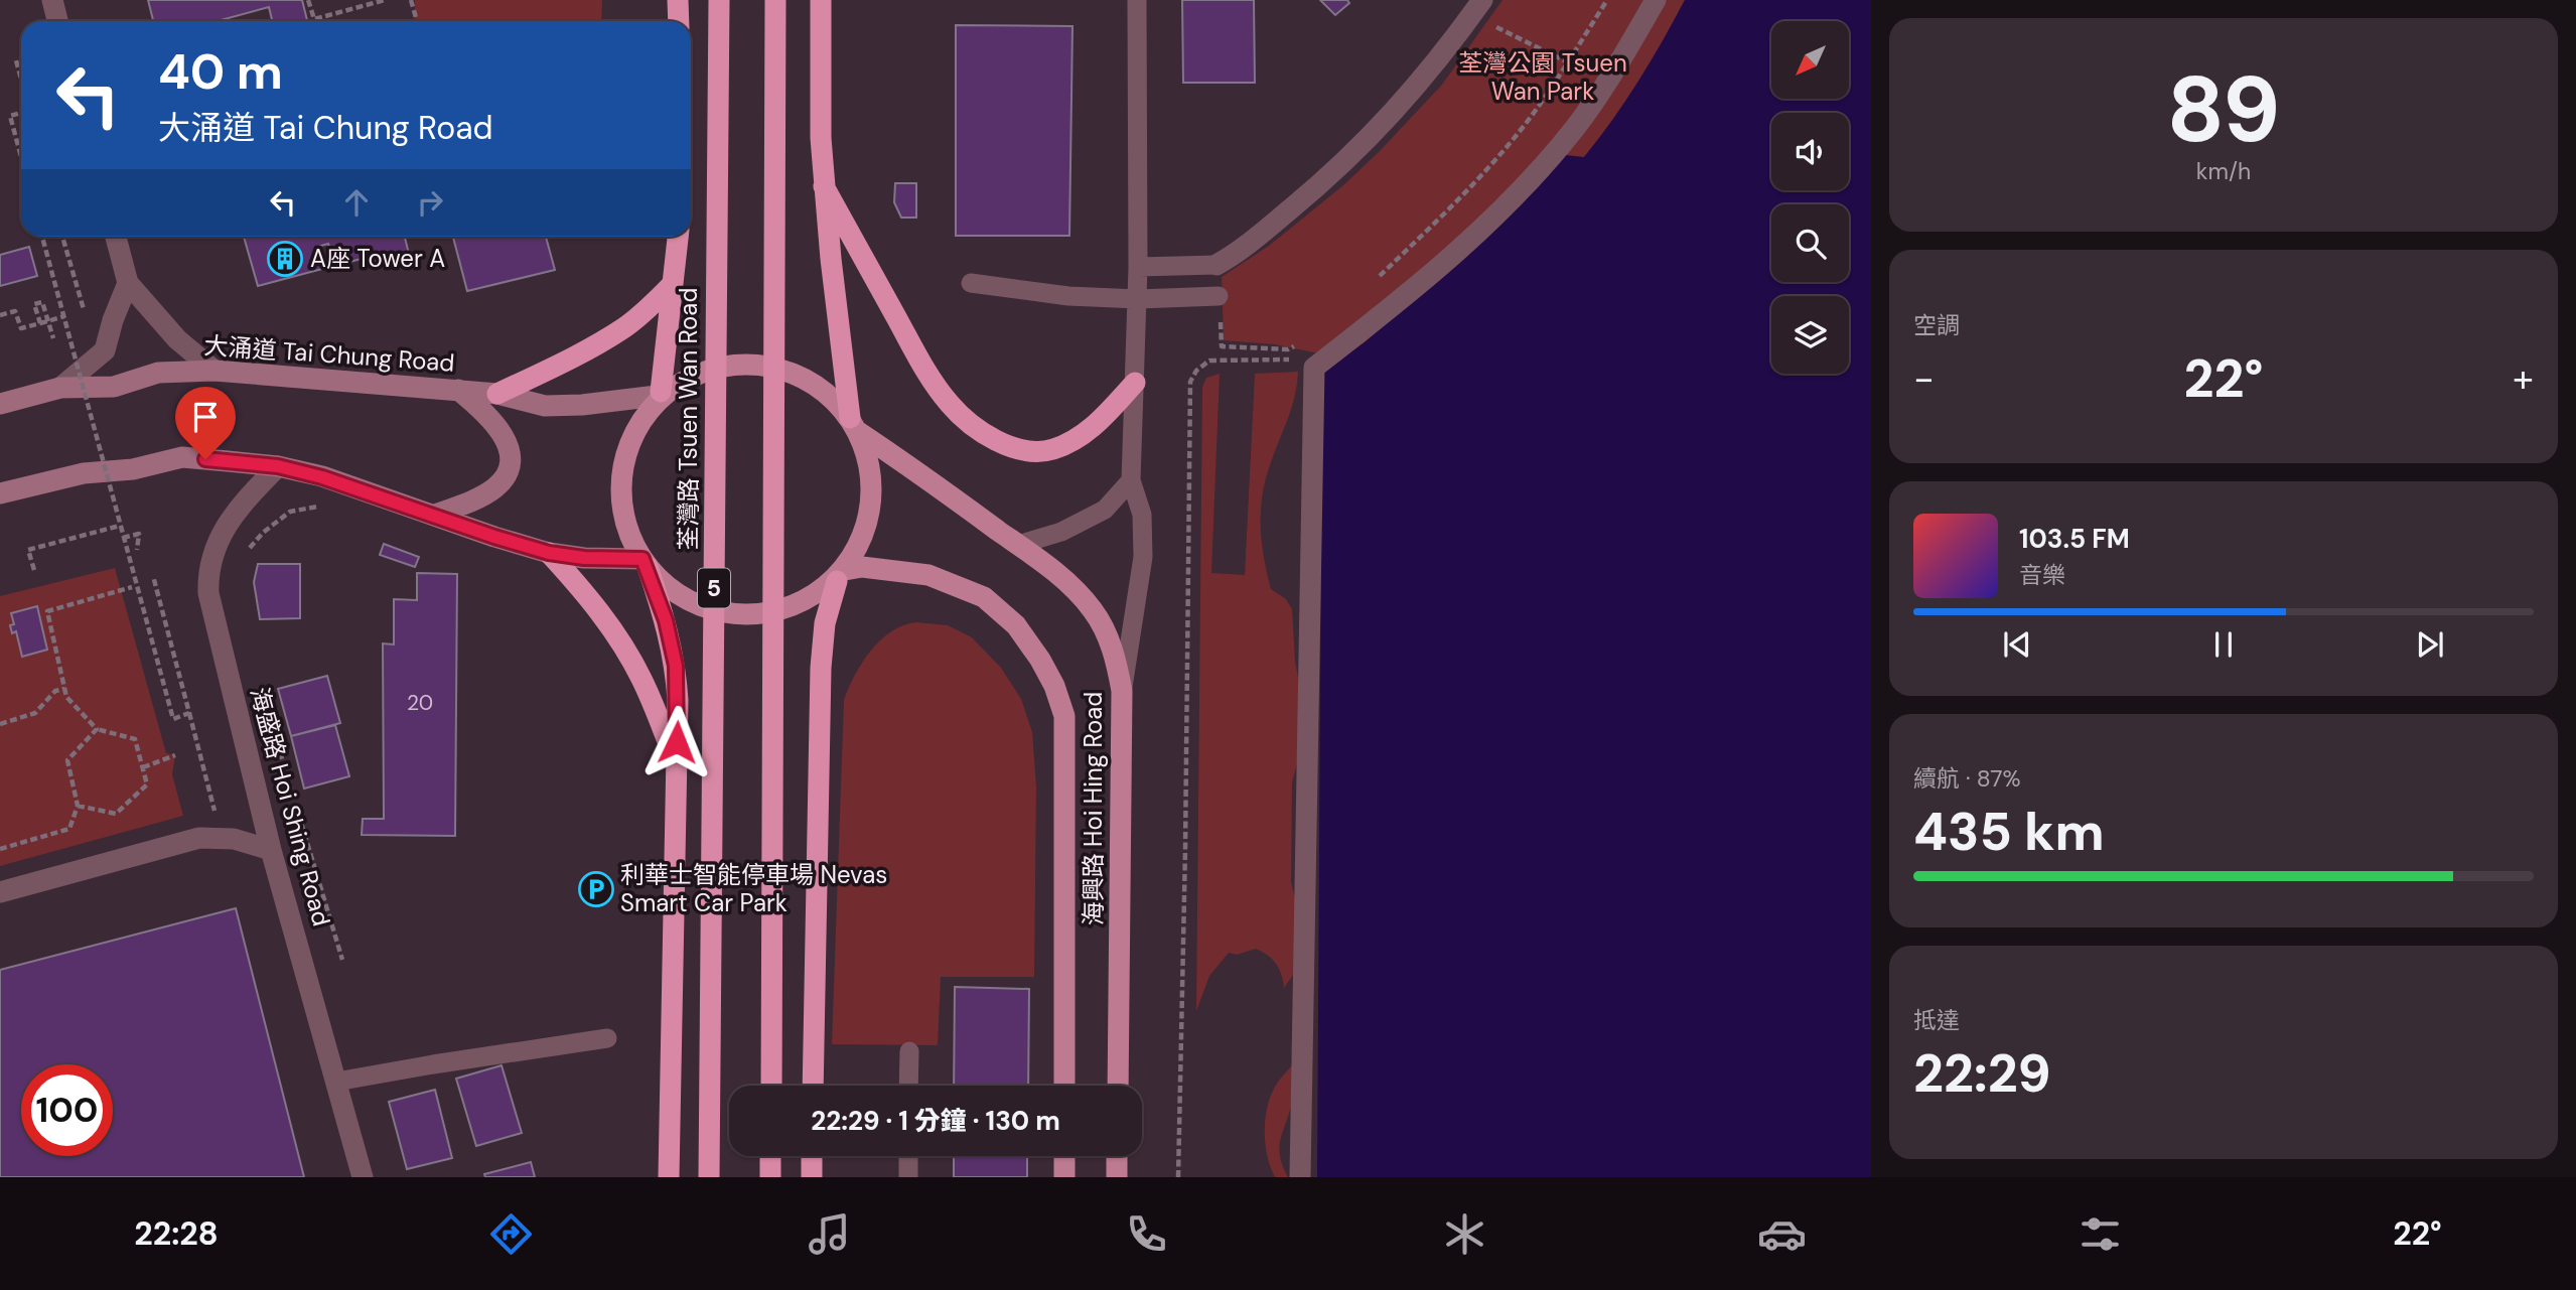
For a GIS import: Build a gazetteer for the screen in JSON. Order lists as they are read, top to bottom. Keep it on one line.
{"streets":{"highway":["荃灣路 Tsuen Wan Road","5"],"main road":["大涌道 Tai Chung Road","海興路 Hoi Hing Road"],"street":["海盛路 Hoi Shing Road"]},"crossings":[["大涌道 Tai Chung Road","海興路 Hoi Hing Road"]],"parks":["荃灣公園 Tsuen Wan Park"],"places":{"building":["A座 Tower A"],"parking":["利華士智能停車場 Nevas Smart Car Park"]},"house_numbers":["20"],"north":"bottom left","page":{"tile":[["89","km/h"],"空調",["續航 · 87%","435 km"],["抵達","22:29"]],"turn":["40 m","大涌道 Tai Chung Road"],"heat":["−","22°","+"],"song":["103.5 FM","音樂"],"limit":"100","trip":"22:29 · 1 分鐘 · 130 m","tabs":["22:28","22°"]}}
